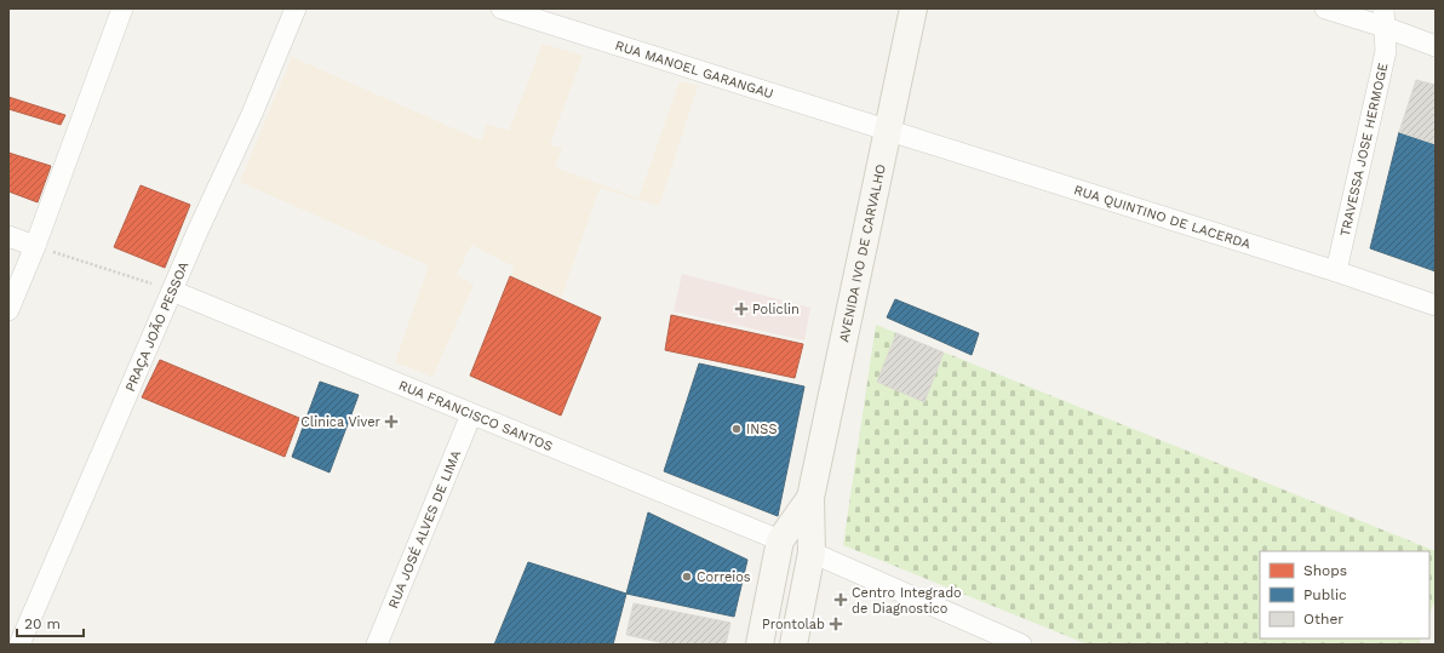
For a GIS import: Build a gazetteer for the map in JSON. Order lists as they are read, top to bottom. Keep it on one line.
{"streets":{"street":["RUA MANOEL GARANGAU","TRAVESSA JOSE HERMOGE","RUA QUINTINO DE LACERDA","AVENIDA IVO DE CARVALHO","PRAÇA JOÃO PESSOA","RUA FRANCISCO SANTOS","RUA JOSÉ ALVES DE LIMA"]},"crossings":[["RUA MANOEL GARANGAU","RUA QUINTINO DE LACERDA"],["RUA MANOEL GARANGAU","AVENIDA IVO DE CARVALHO"],["TRAVESSA JOSE HERMOGE","RUA QUINTINO DE LACERDA"],["RUA QUINTINO DE LACERDA","AVENIDA IVO DE CARVALHO"],["AVENIDA IVO DE CARVALHO","RUA FRANCISCO SANTOS"],["PRAÇA JOÃO PESSOA","RUA FRANCISCO SANTOS"],["RUA FRANCISCO SANTOS","RUA JOSÉ ALVES DE LIMA"]],"places":{"health":["Policlin","Clinica Viver","Centro Integrado de Diagnostico","Prontolab"],"other":["INSS","Correios"]},"legend":["Shops","Public","Other"],"scale_bar":"20 m"}
